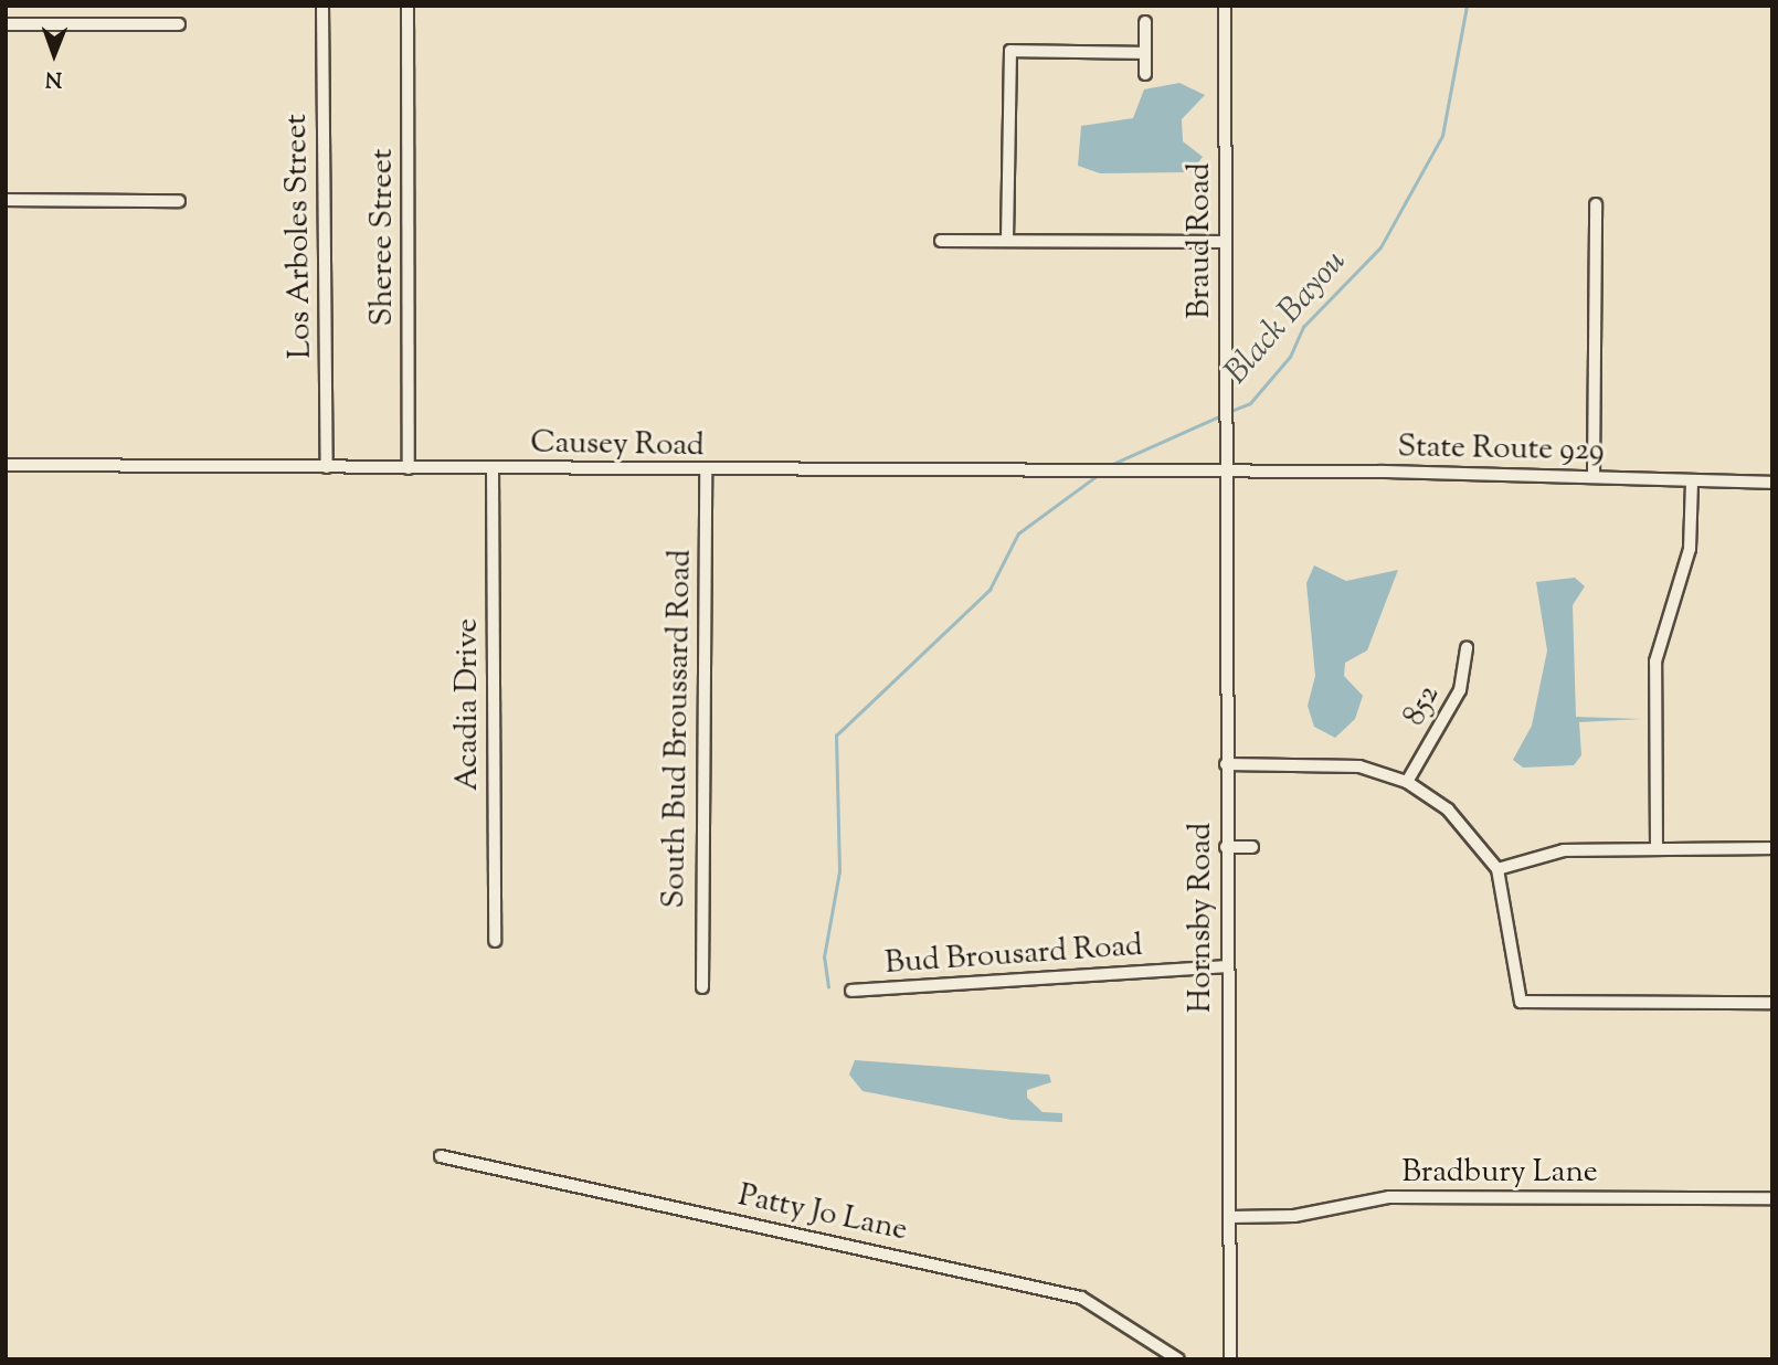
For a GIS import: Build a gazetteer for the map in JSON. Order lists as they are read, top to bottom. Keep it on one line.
{"streets":{"street":["Los Arboles Street","Sheree Street","Braud Road","Causey Road","State Route 929","Acadia Drive","852","South Bud Broussard Road","Hornsby Road","Bud Brousard Road","Bradbury Lane","Patty Jo Lane"]},"crossings":[["Los Arboles Street","Causey Road"],["Sheree Street","Causey Road"],["Braud Road","Causey Road"],["Braud Road","State Route 929"],["Braud Road","Hornsby Road"],["Causey Road","State Route 929"],["Causey Road","Acadia Drive"],["Causey Road","South Bud Broussard Road"],["Causey Road","Hornsby Road"],["State Route 929","Hornsby Road"],["Hornsby Road","Bud Brousard Road"],["Hornsby Road","Bradbury Lane"]],"water":["Black Bayou"],"north":"bottom"}
